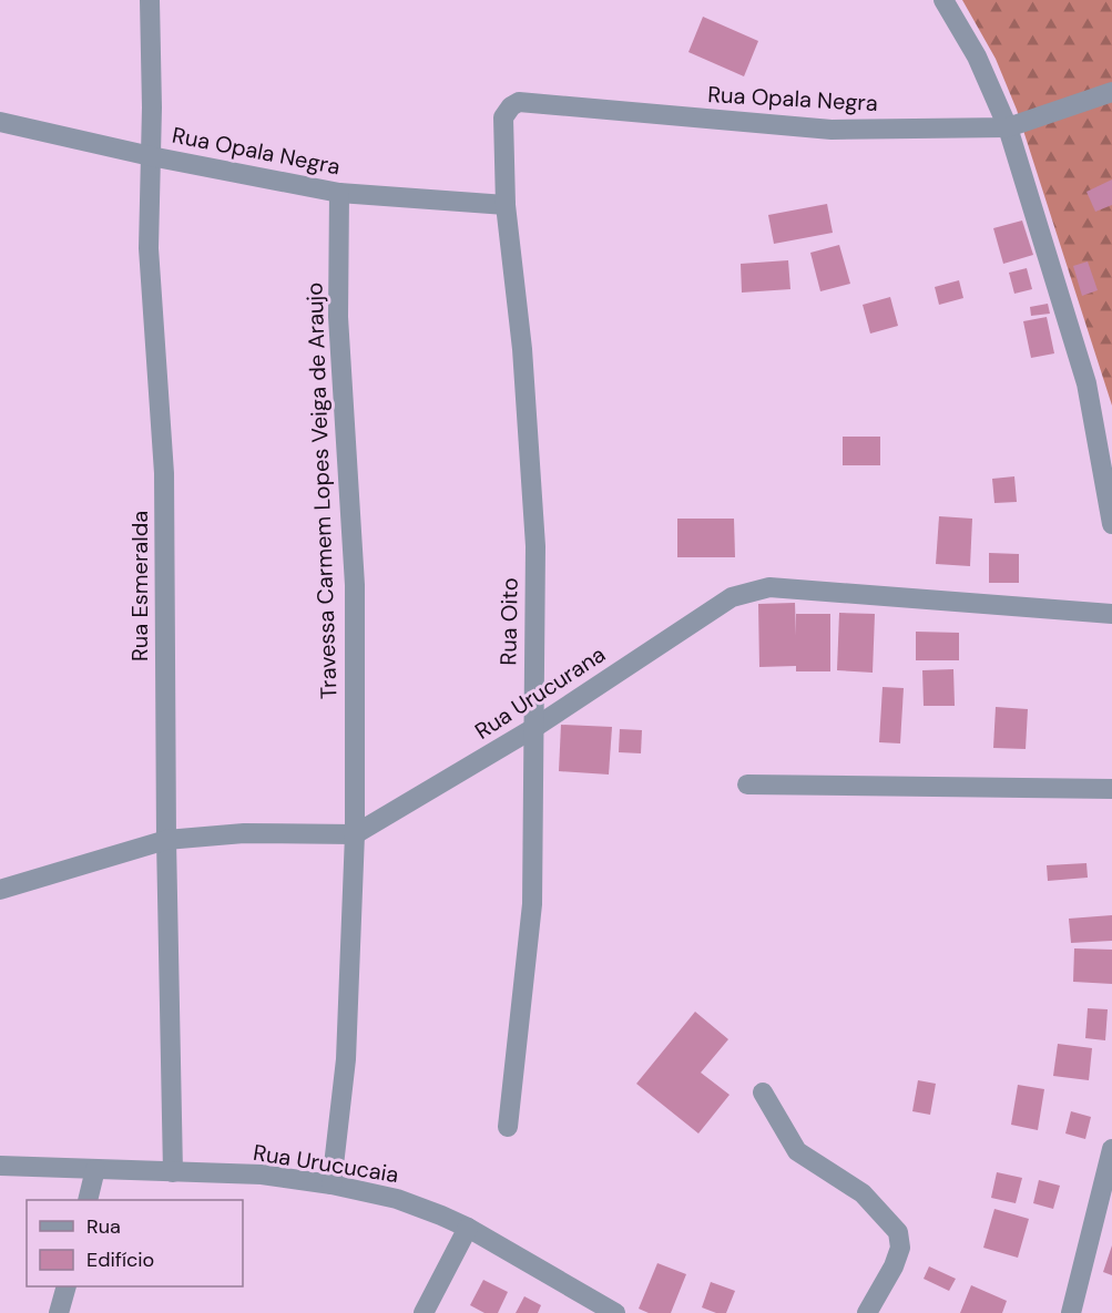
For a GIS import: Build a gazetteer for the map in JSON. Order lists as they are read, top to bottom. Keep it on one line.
{"streets":{"street":["Rua Opala Negra","Travessa Carmem Lopes Veiga de Araujo","Rua Esmeralda","Rua Oito","Rua Urucurana","Rua Urucucaia"]},"crossings":[["Rua Opala Negra","Travessa Carmem Lopes Veiga de Araujo"],["Rua Opala Negra","Rua Esmeralda"],["Rua Opala Negra","Rua Oito"],["Travessa Carmem Lopes Veiga de Araujo","Rua Urucurana"],["Travessa Carmem Lopes Veiga de Araujo","Rua Urucucaia"],["Rua Esmeralda","Rua Urucucaia"],["Rua Oito","Rua Urucurana"]],"legend":["Rua","Edifício"]}
